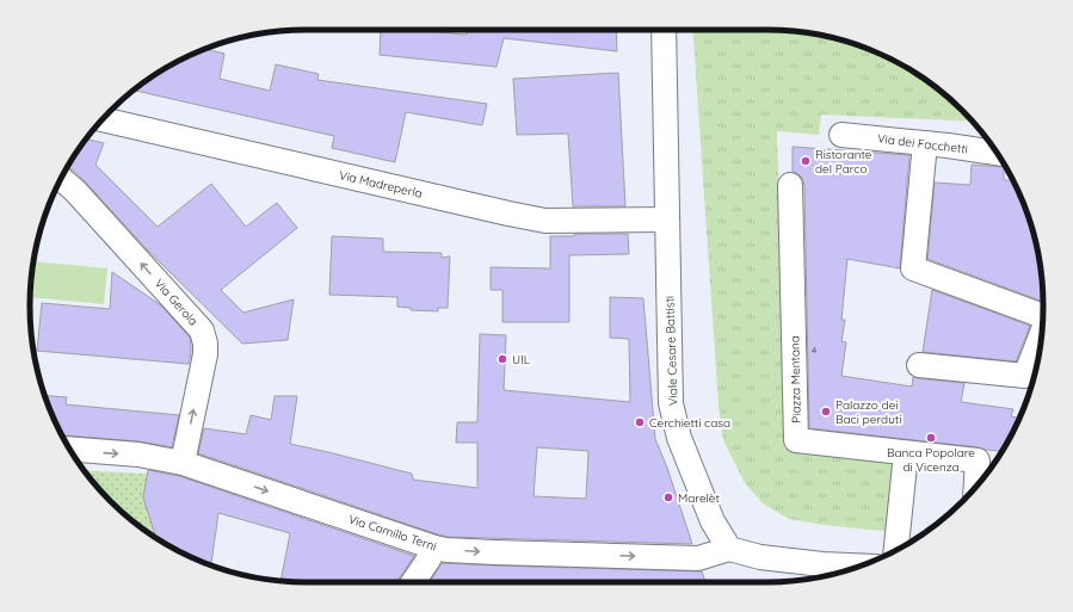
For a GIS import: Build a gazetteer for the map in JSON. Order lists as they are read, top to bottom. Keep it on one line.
{"streets":{"street":["Via dei Facchetti","Via Madreperla","Via Gerola","Viale Cesare Battisti","Piazza Mentana","Via Camillo Terni"]},"crossings":[["Via Madreperla","Viale Cesare Battisti"],["Via Gerola","Via Camillo Terni"],["Viale Cesare Battisti","Via Camillo Terni"]],"one_way":["Via Gerola","Via Camillo Terni"],"places":["Ristorante del Parco","UIL","Palazzo dei Baci perduti","Cerchietti casa","Banca Popolare di Vicenza","Marelèt"],"house_numbers":["4"]}
